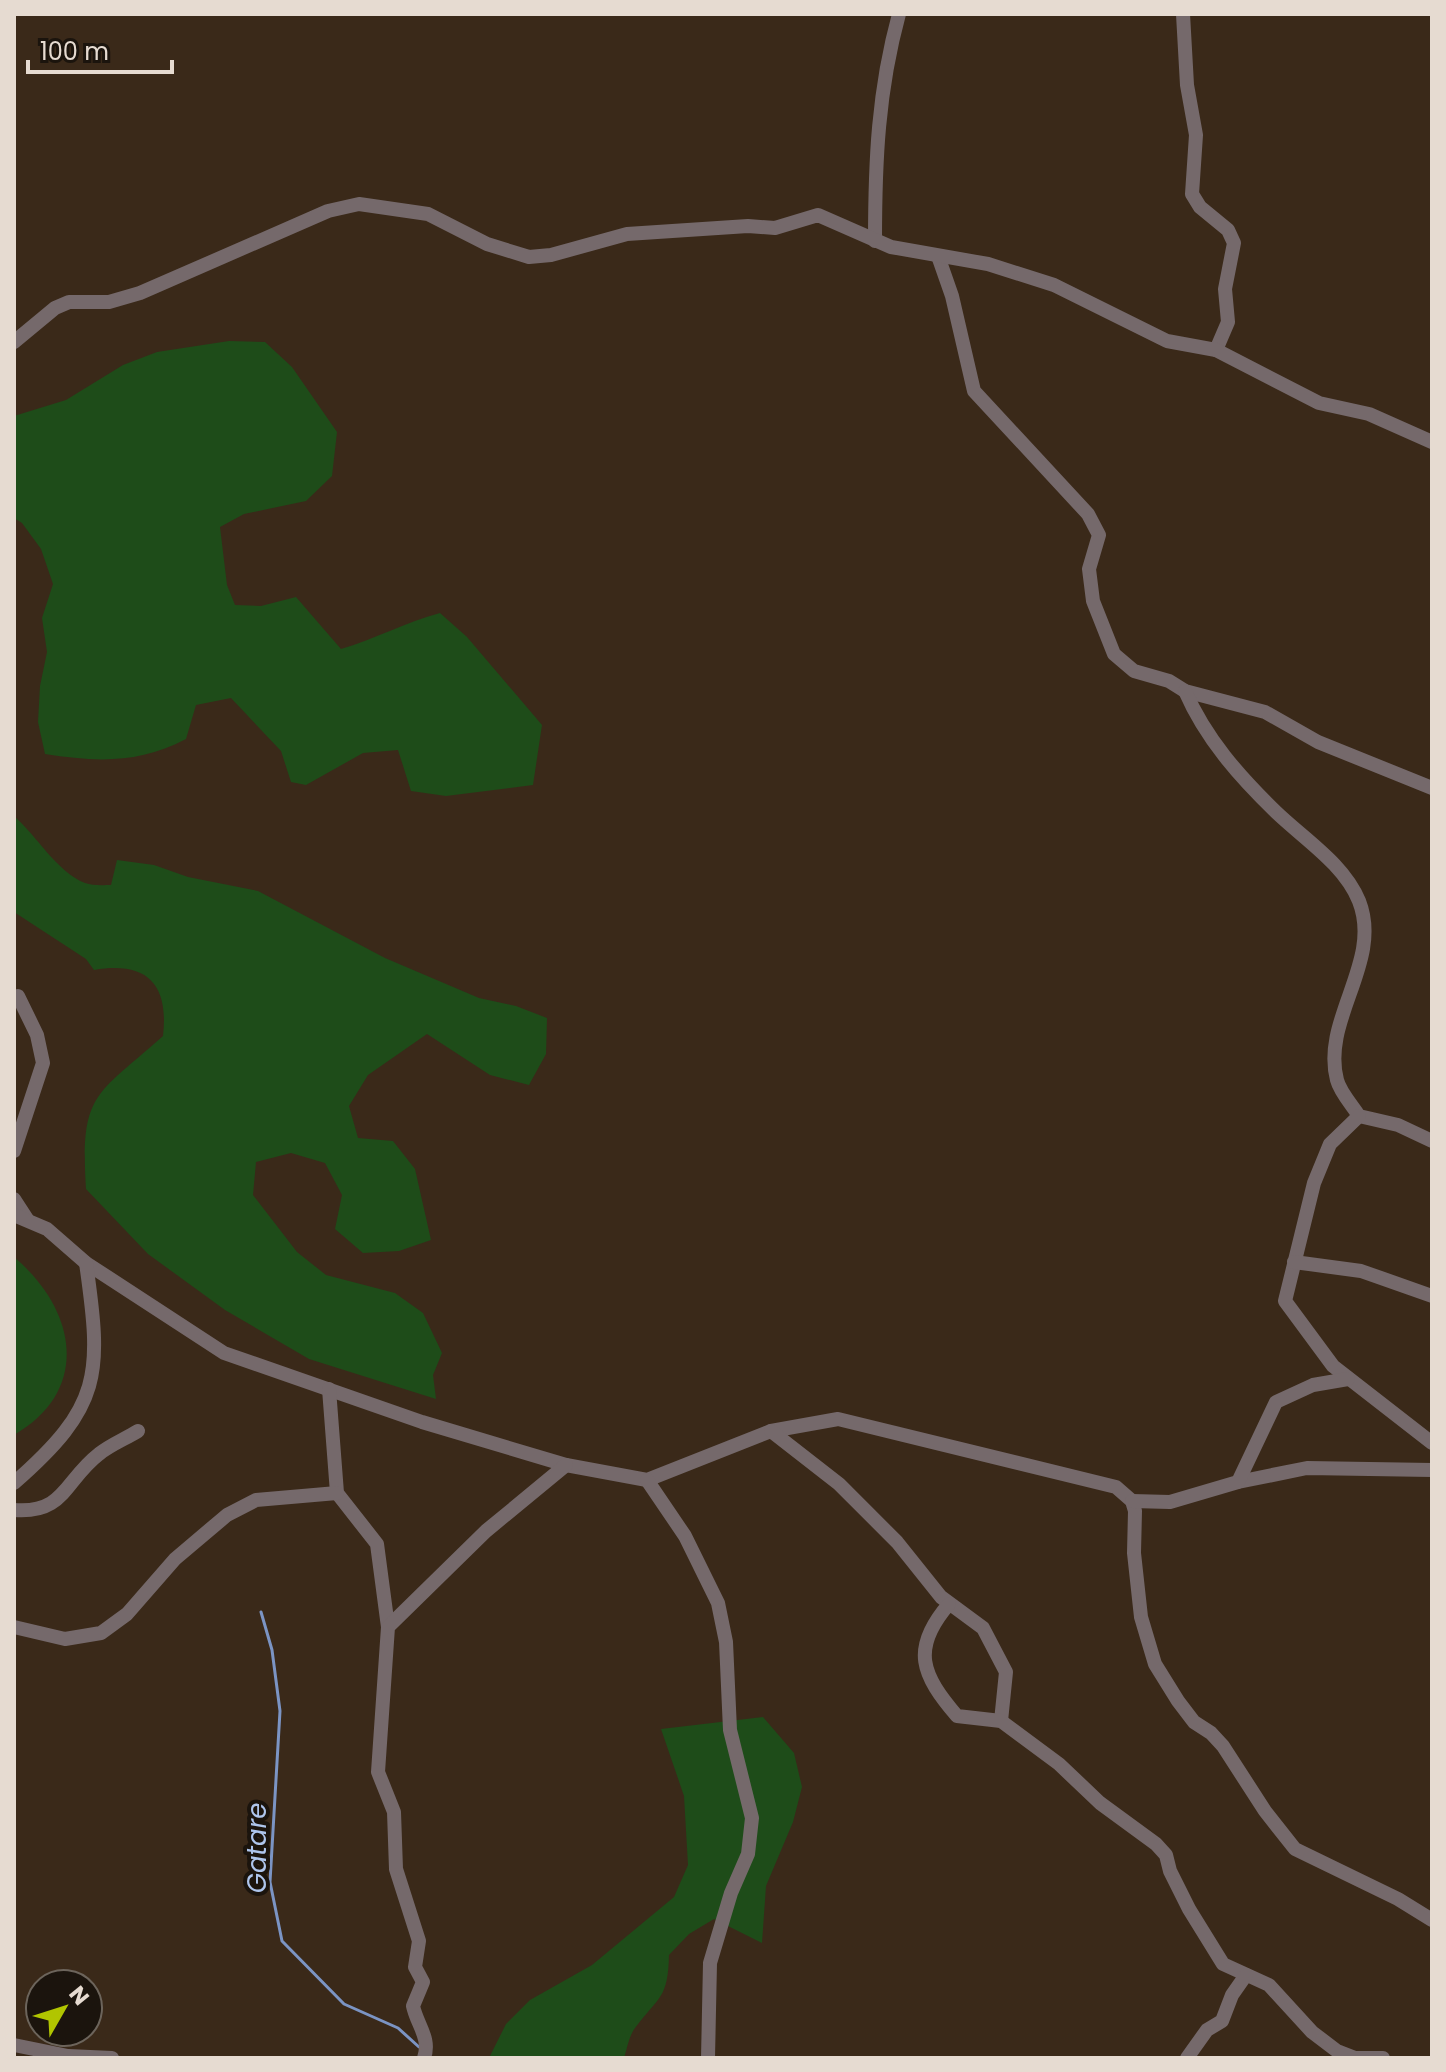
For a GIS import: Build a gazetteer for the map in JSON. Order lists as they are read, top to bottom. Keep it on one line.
{"water":["Gatare"],"scale_bar":"100 m","north":"top right"}
